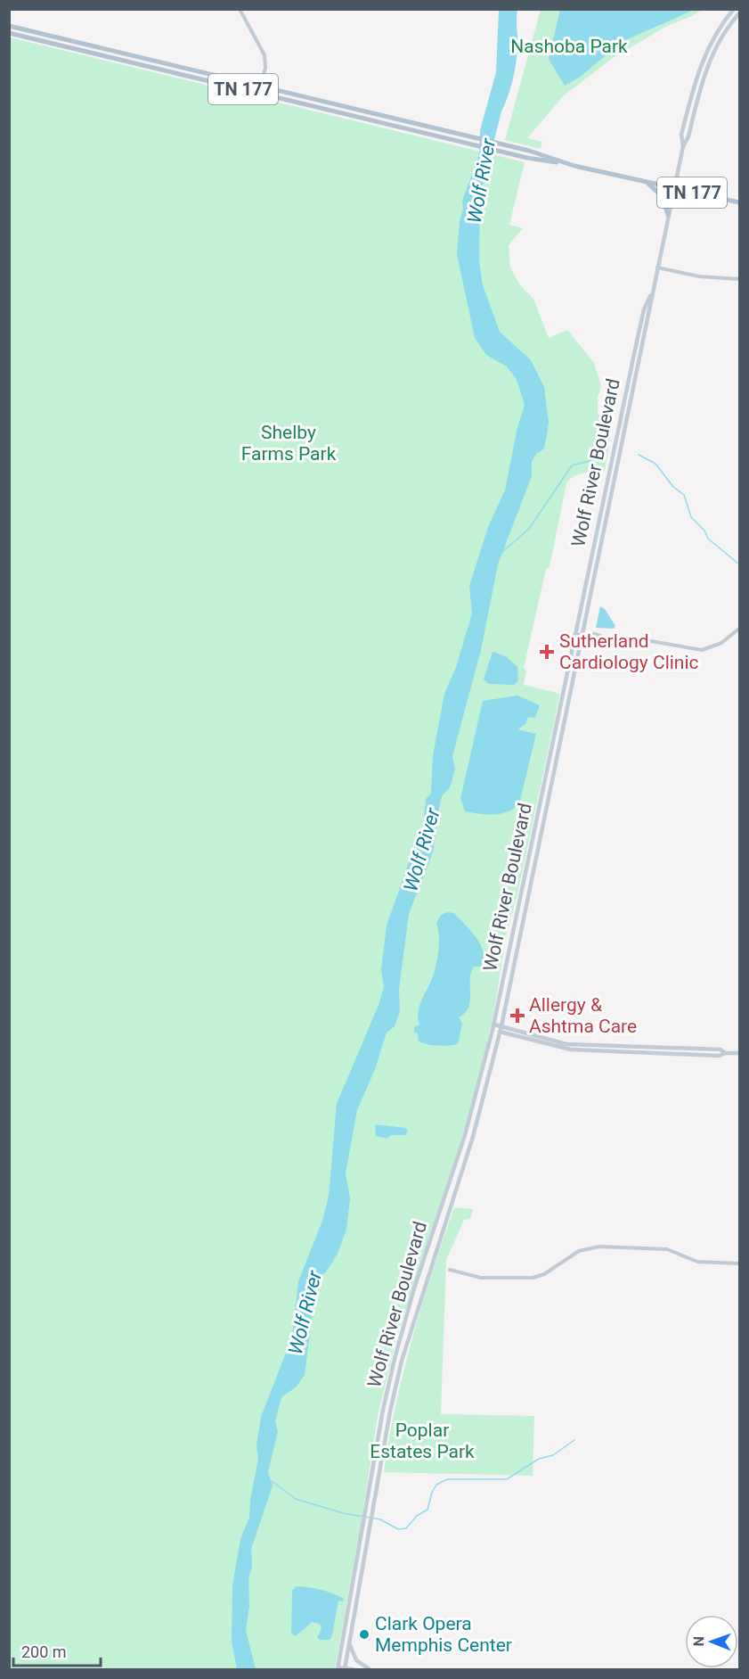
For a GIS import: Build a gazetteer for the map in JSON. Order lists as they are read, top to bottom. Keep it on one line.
{"streets":{"main road":["TN 177","Wolf River Boulevard"]},"crossings":[["TN 177","Wolf River Boulevard"]],"water":["Wolf River"],"parks":["Nashoba Park","Shelby Farms Park","Poplar Estates Park"],"places":{"health":["Sutherland Cardiology Clinic","Allergy & Ashtma Care"],"other":["Clark Opera Memphis Center"]},"scale_bar":"200 m","north":"left"}
